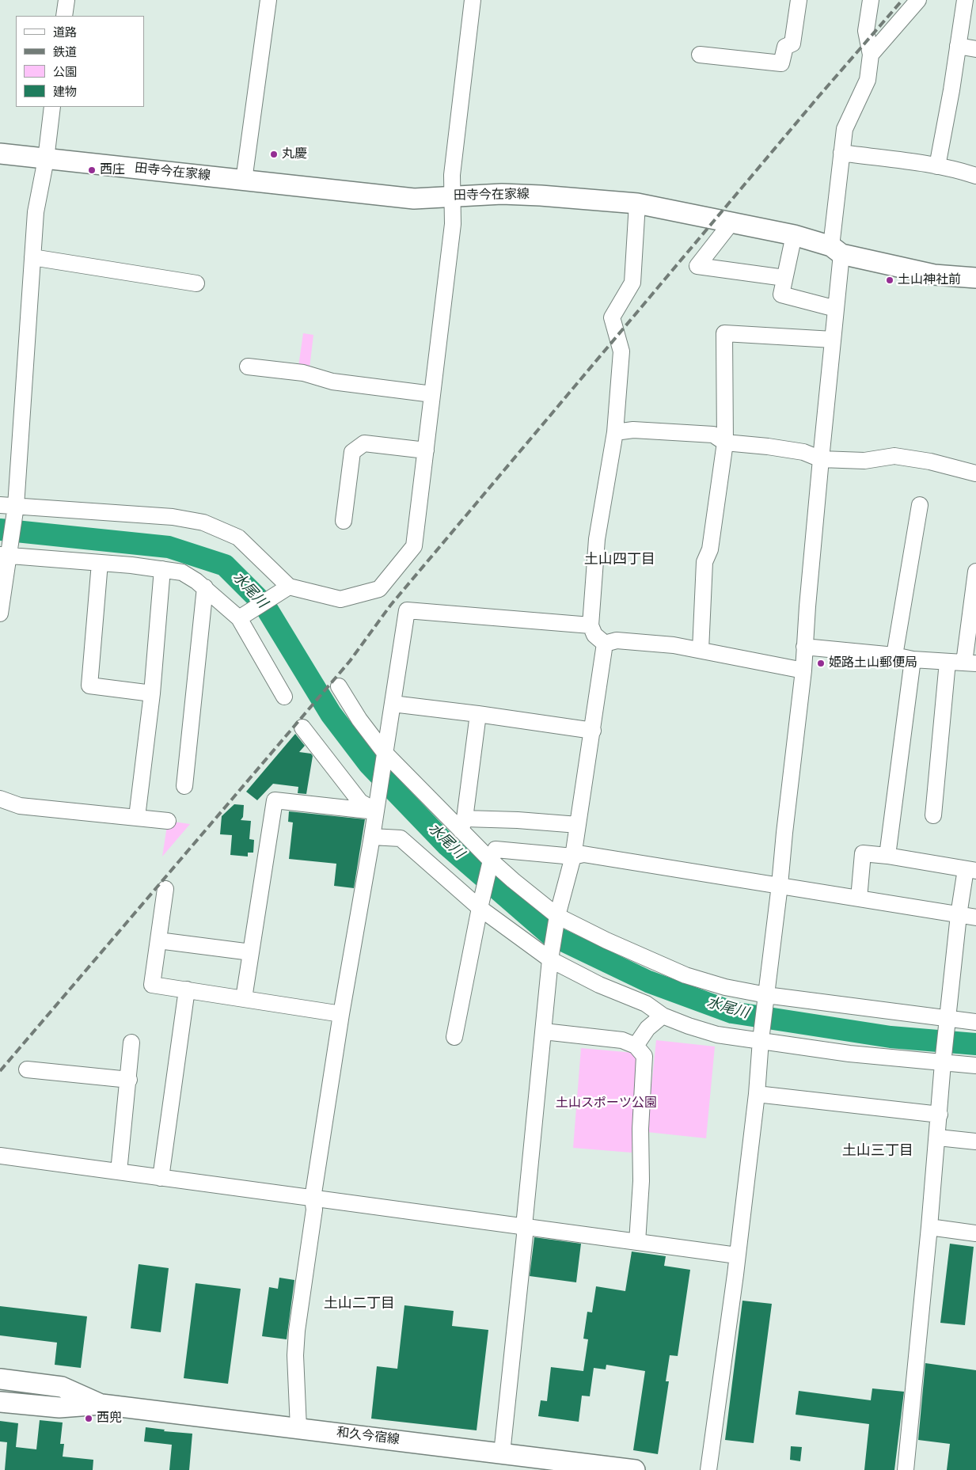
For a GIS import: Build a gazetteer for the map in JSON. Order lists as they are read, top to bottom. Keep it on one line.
{"streets":{"main road":["田寺今在家線","和久今宿線"]},"districts":["土山四丁目","土山三丁目","土山二丁目"],"water":["水尾川"],"parks":["土山スポーツ公園"],"places":["丸慶","西庄","土山神社前","姫路土山郵便局","西兜"],"legend":["道路","鉄道","公園","建物"]}
